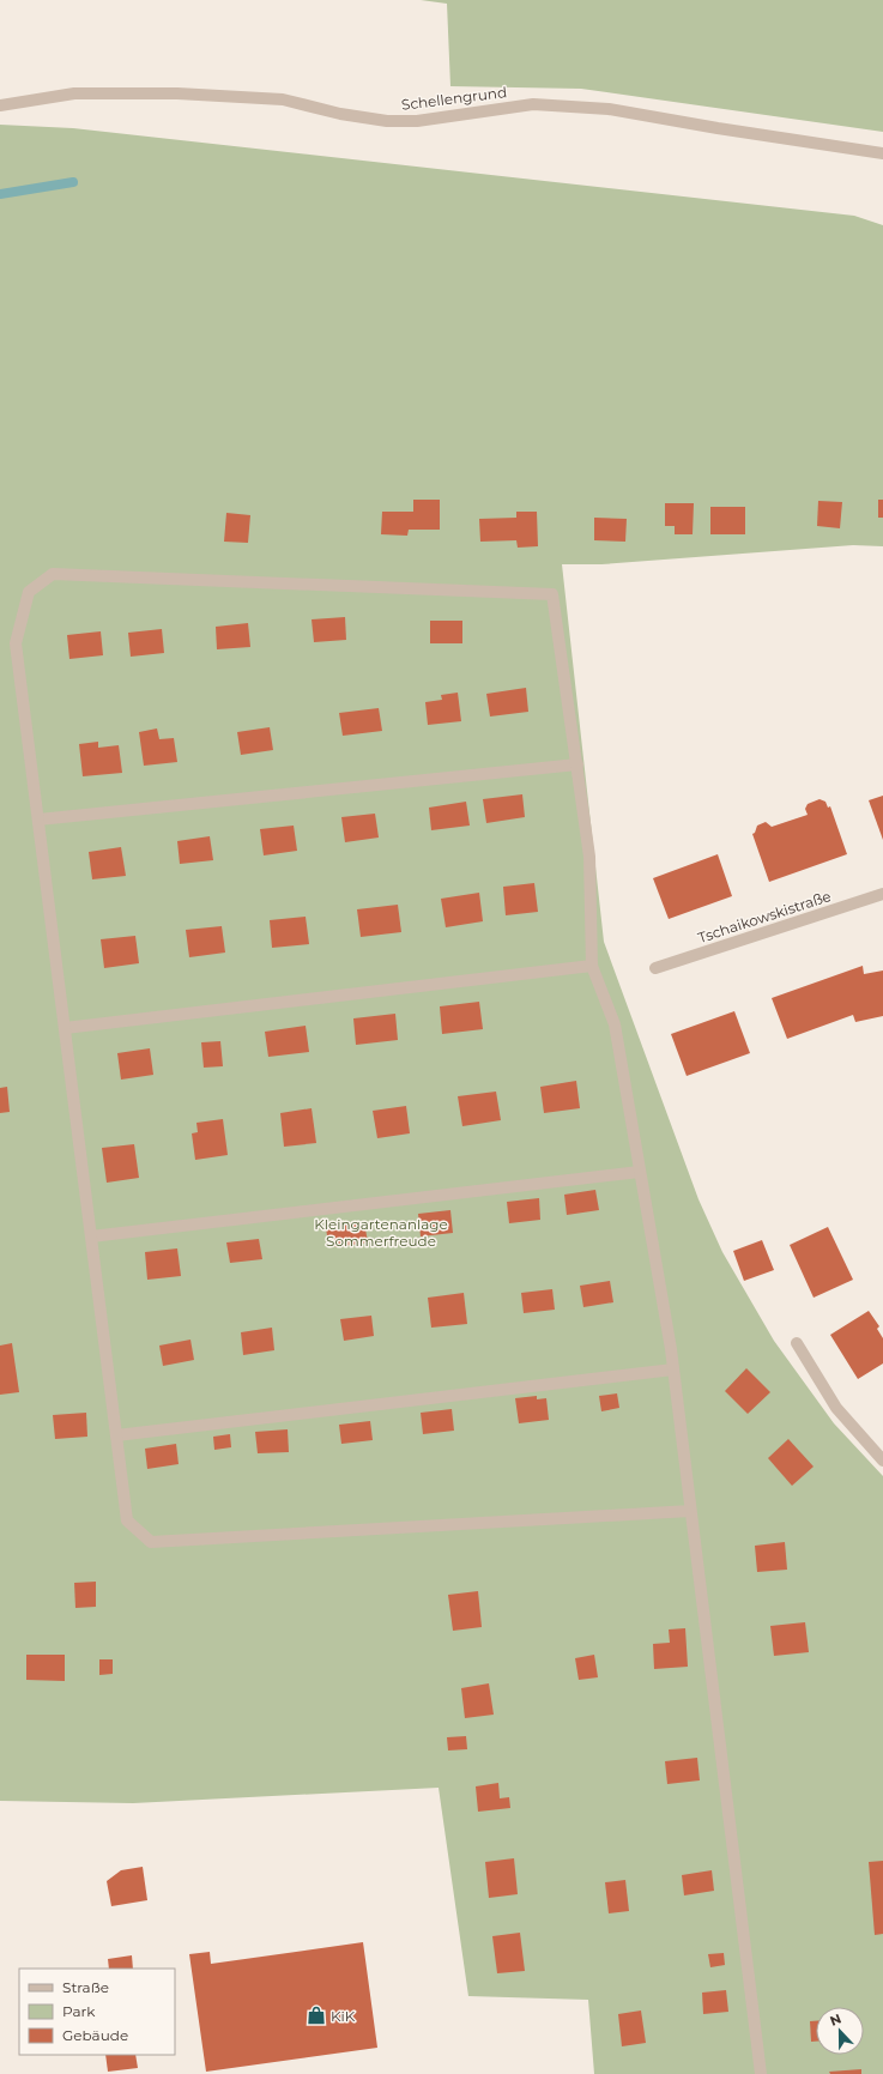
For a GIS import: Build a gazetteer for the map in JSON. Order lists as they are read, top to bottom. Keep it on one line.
{"streets":{"street":["Schellengrund","Tschaikowskistraße"]},"parks":["Kleingartenanlage Sommerfreude"],"places":{"shop":["KiK"]},"legend":["Straße","Park","Gebäude"],"north":"top"}
